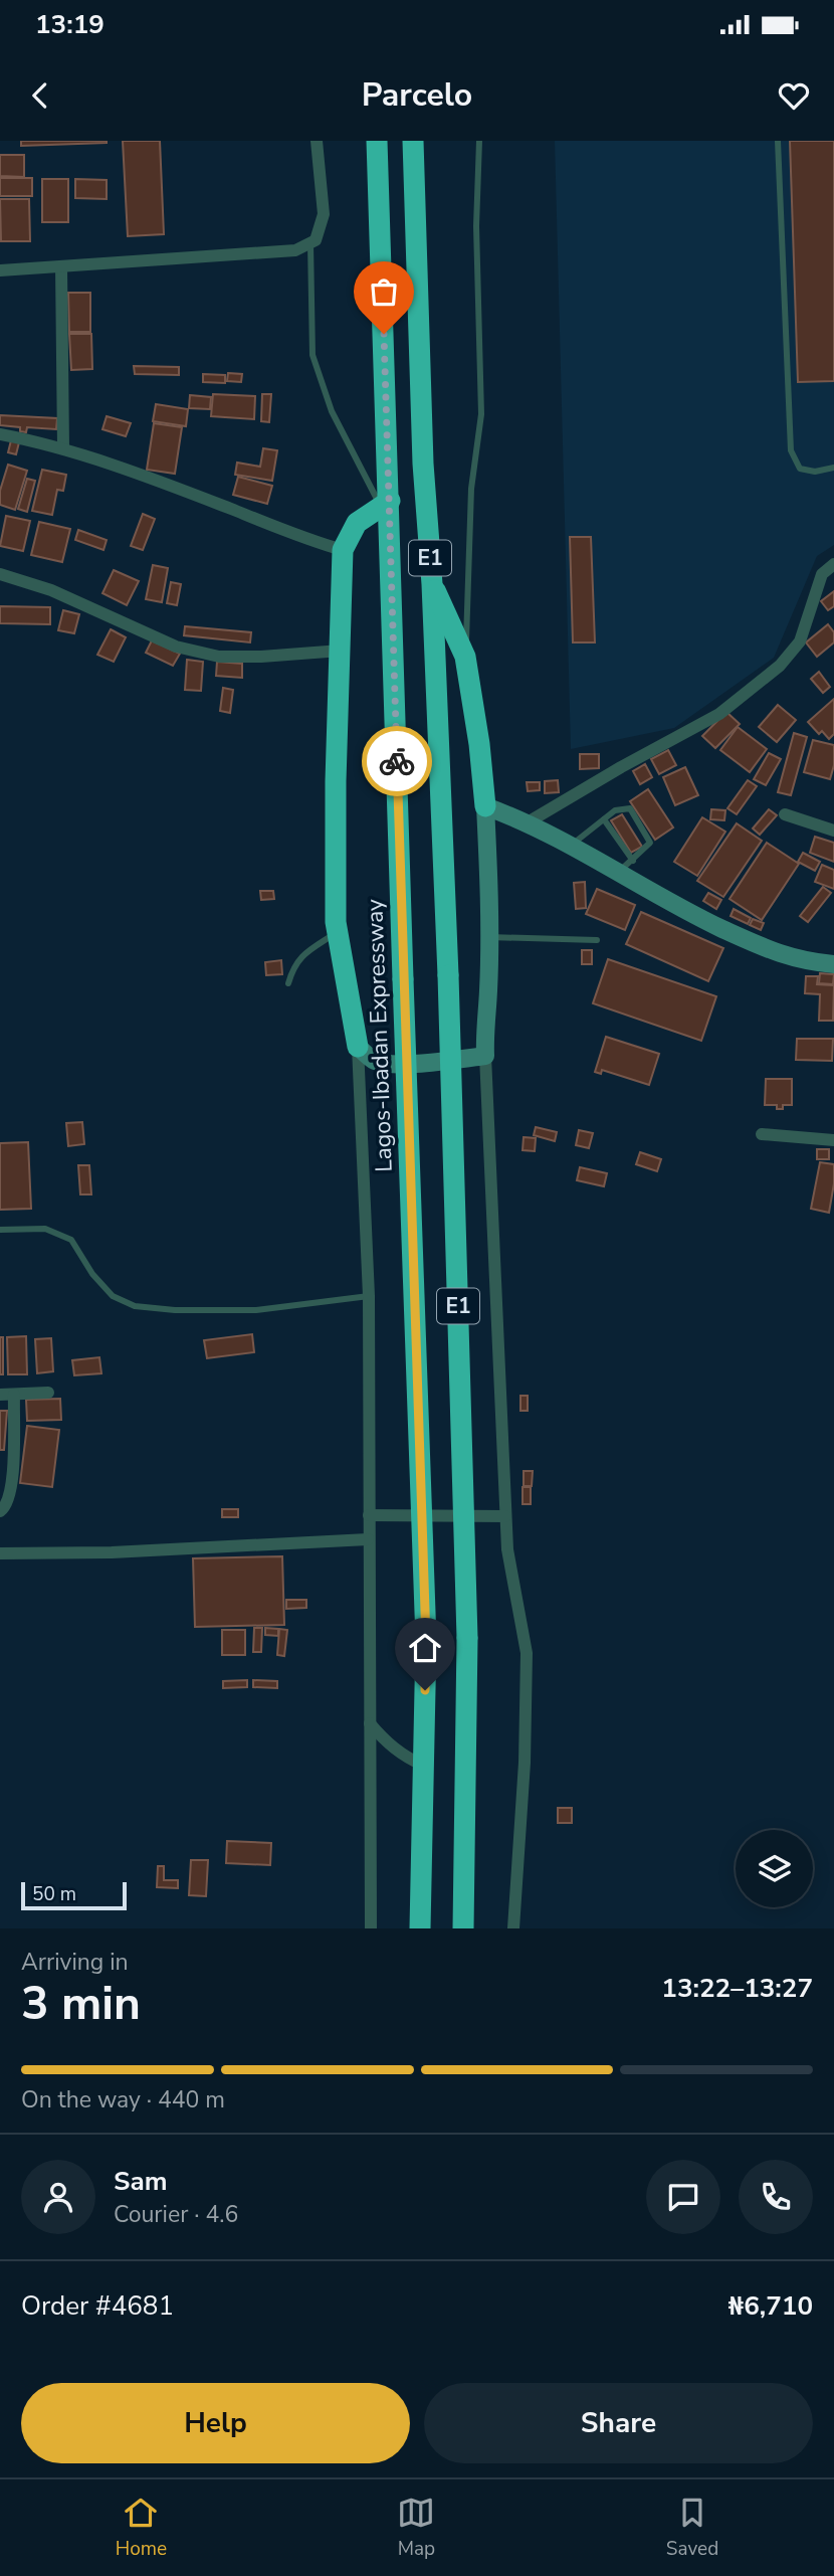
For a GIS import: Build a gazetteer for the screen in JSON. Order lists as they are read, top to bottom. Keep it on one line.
{"streets":{"highway":["E1","Lagos-Ibadan Expressway"]},"scale_bar":"50 m","page":{"status":"13:19","header":"Parcelo","scale":"50 m","heading":["3 min","Arriving in","13:22–13:27"],"panel":["Sam","Courier · 4.6","Order #4681","₦6,710"],"bar":"On the way · 440 m","buttons":["Help","Share"],"tabs":["Home","Map","Saved"]}}
